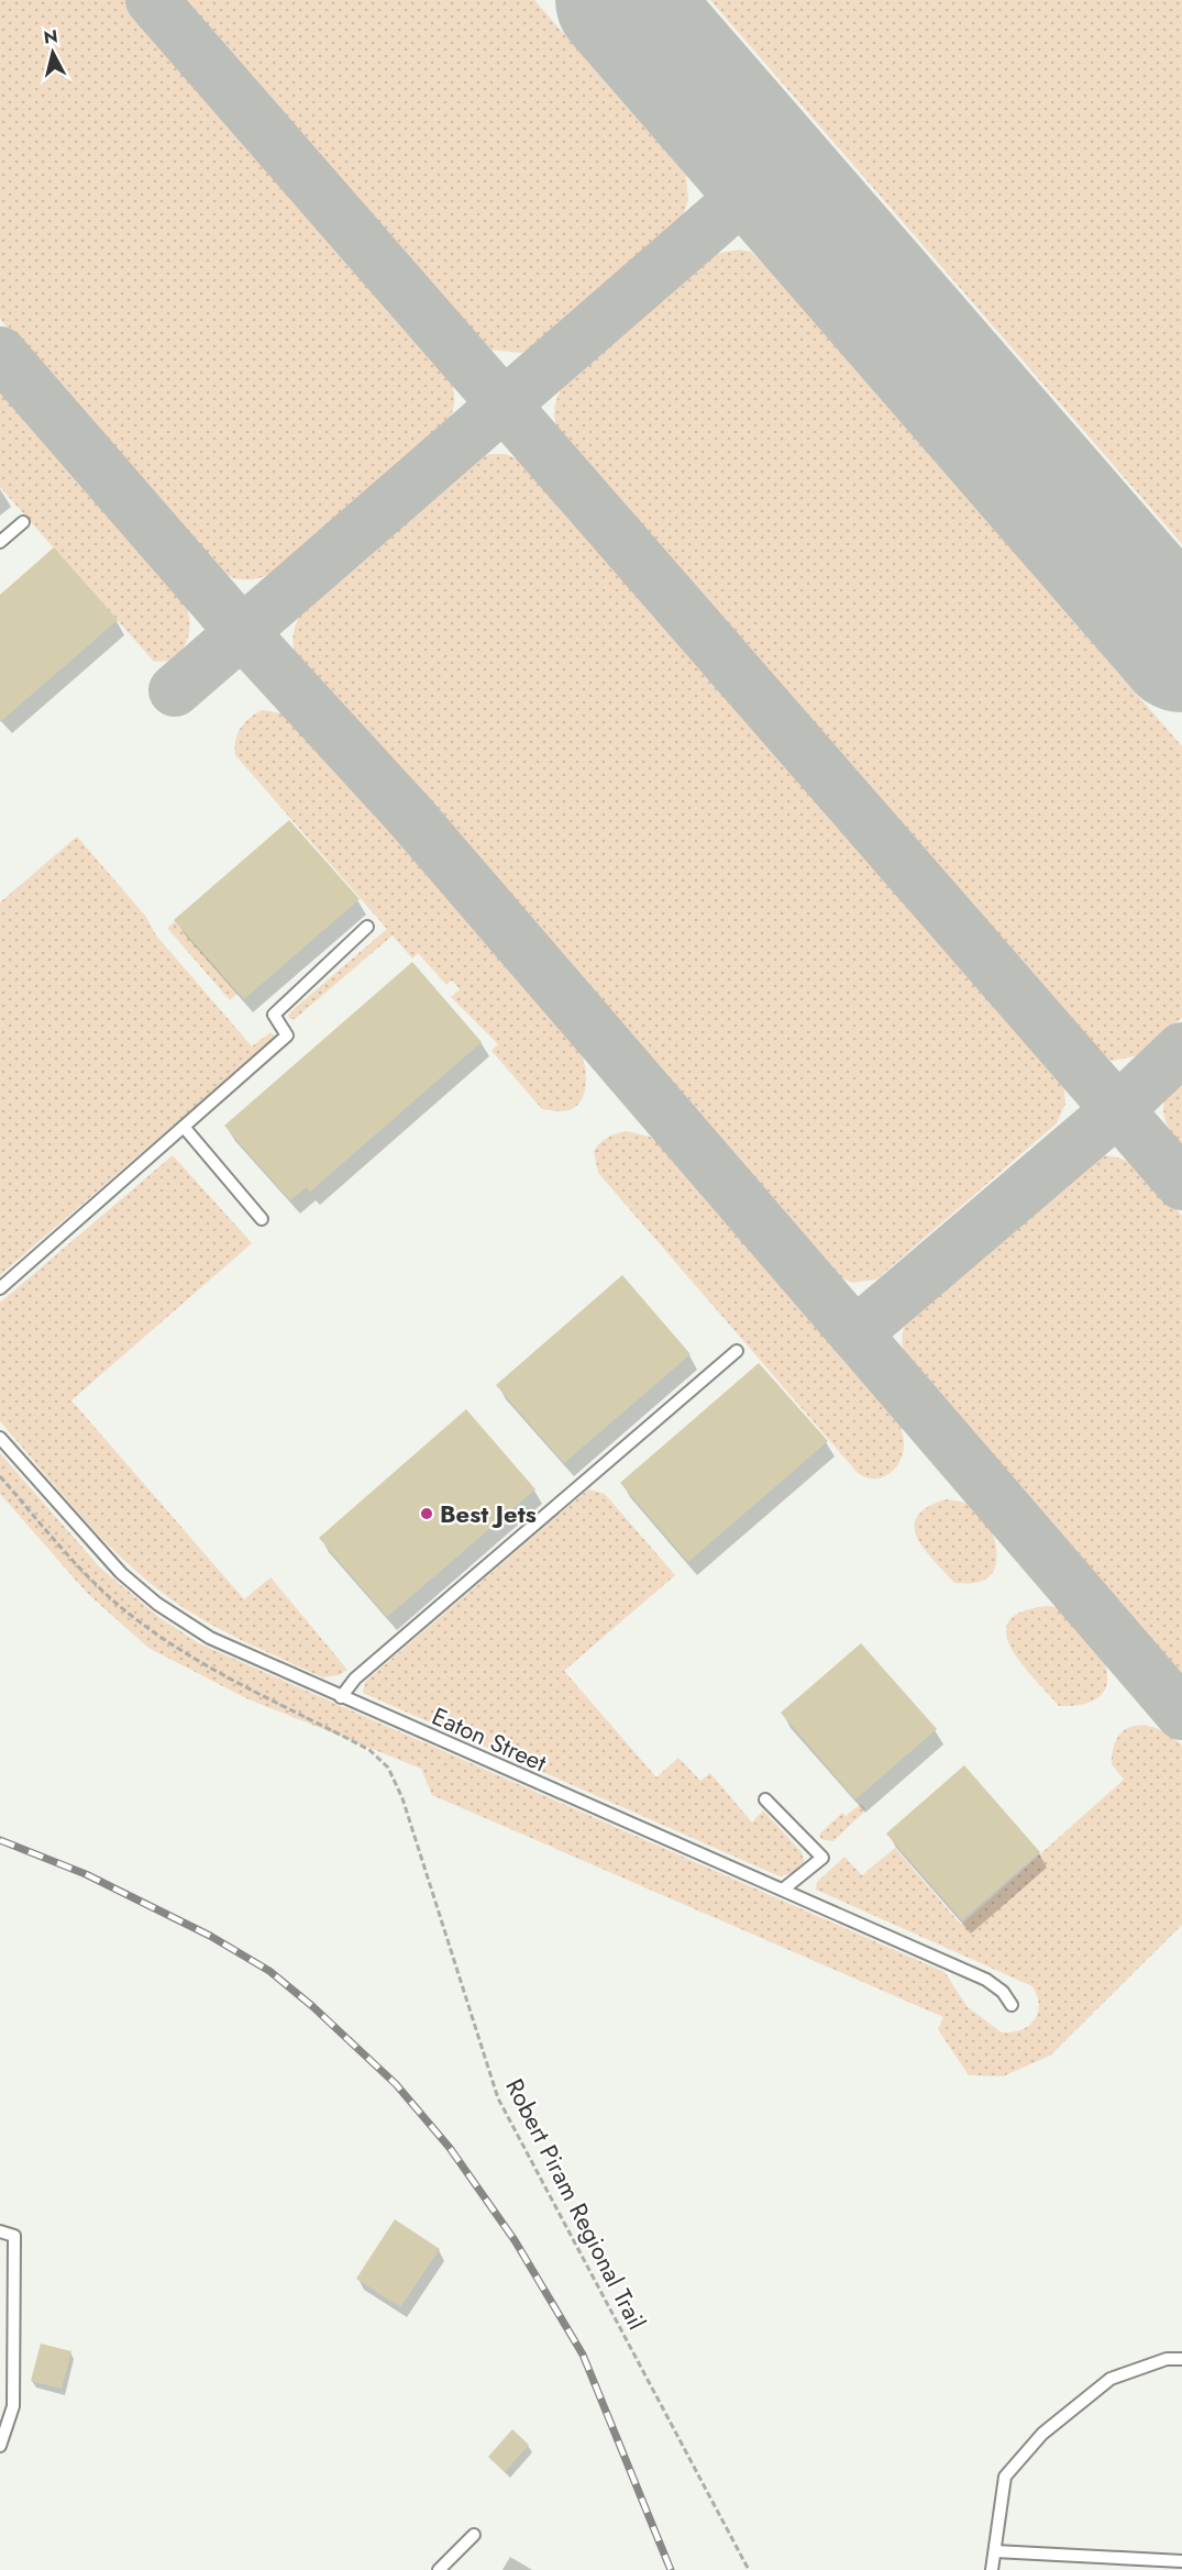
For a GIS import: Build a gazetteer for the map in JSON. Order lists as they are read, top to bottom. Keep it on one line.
{"streets":{"lane":["Eaton Street"],"path":["Robert Piram Regional Trail"]},"places":["Best Jets"],"north":"top"}
